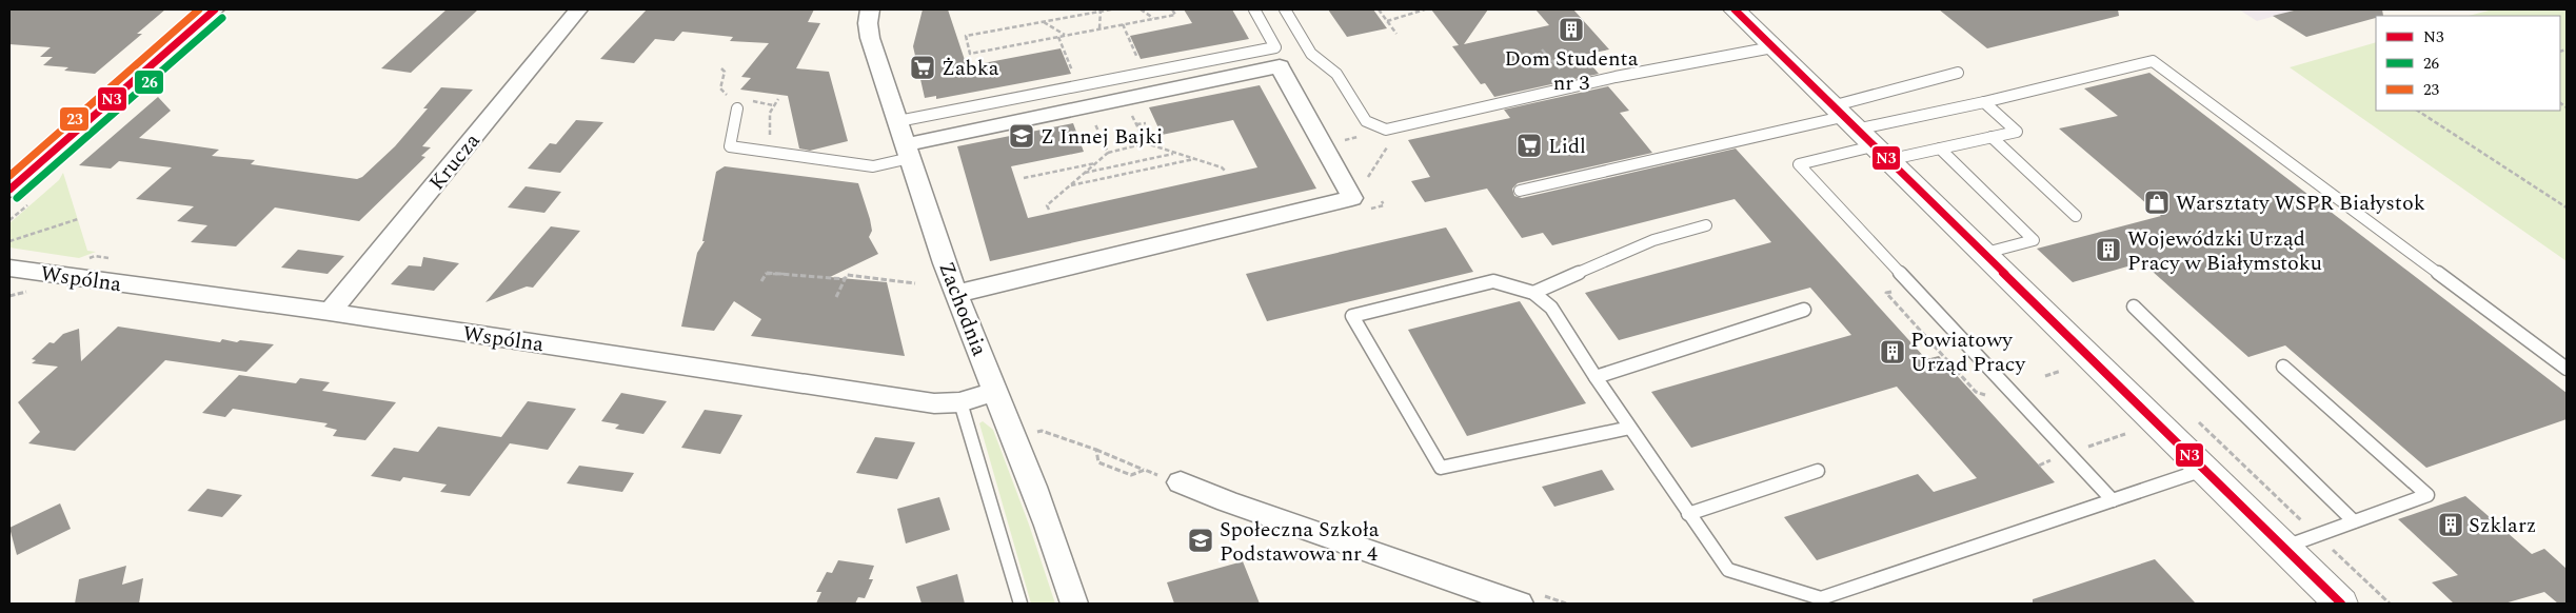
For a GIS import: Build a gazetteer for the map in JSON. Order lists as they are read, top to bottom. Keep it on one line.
{"streets":{"street":["Krucza","Wspólna","Zachodnia"]},"crossings":[["Krucza","Wspólna"],["Wspólna","Zachodnia"]],"places":{"building":["Dom Studenta nr 3","Wojewódzki Urząd Pracy w Białymstoku","Powiatowy Urząd Pracy","Szklarz"],"supermarket":["Żabka","Lidl"],"school or university":["Z Innej Bajki","Społeczna Szkoła Podstawowa nr 4"],"shop":["Warsztaty WSPR Białystok"]},"lines":["transit line N3","transit line 23","transit line 26"],"legend":["N3","26","23"]}
